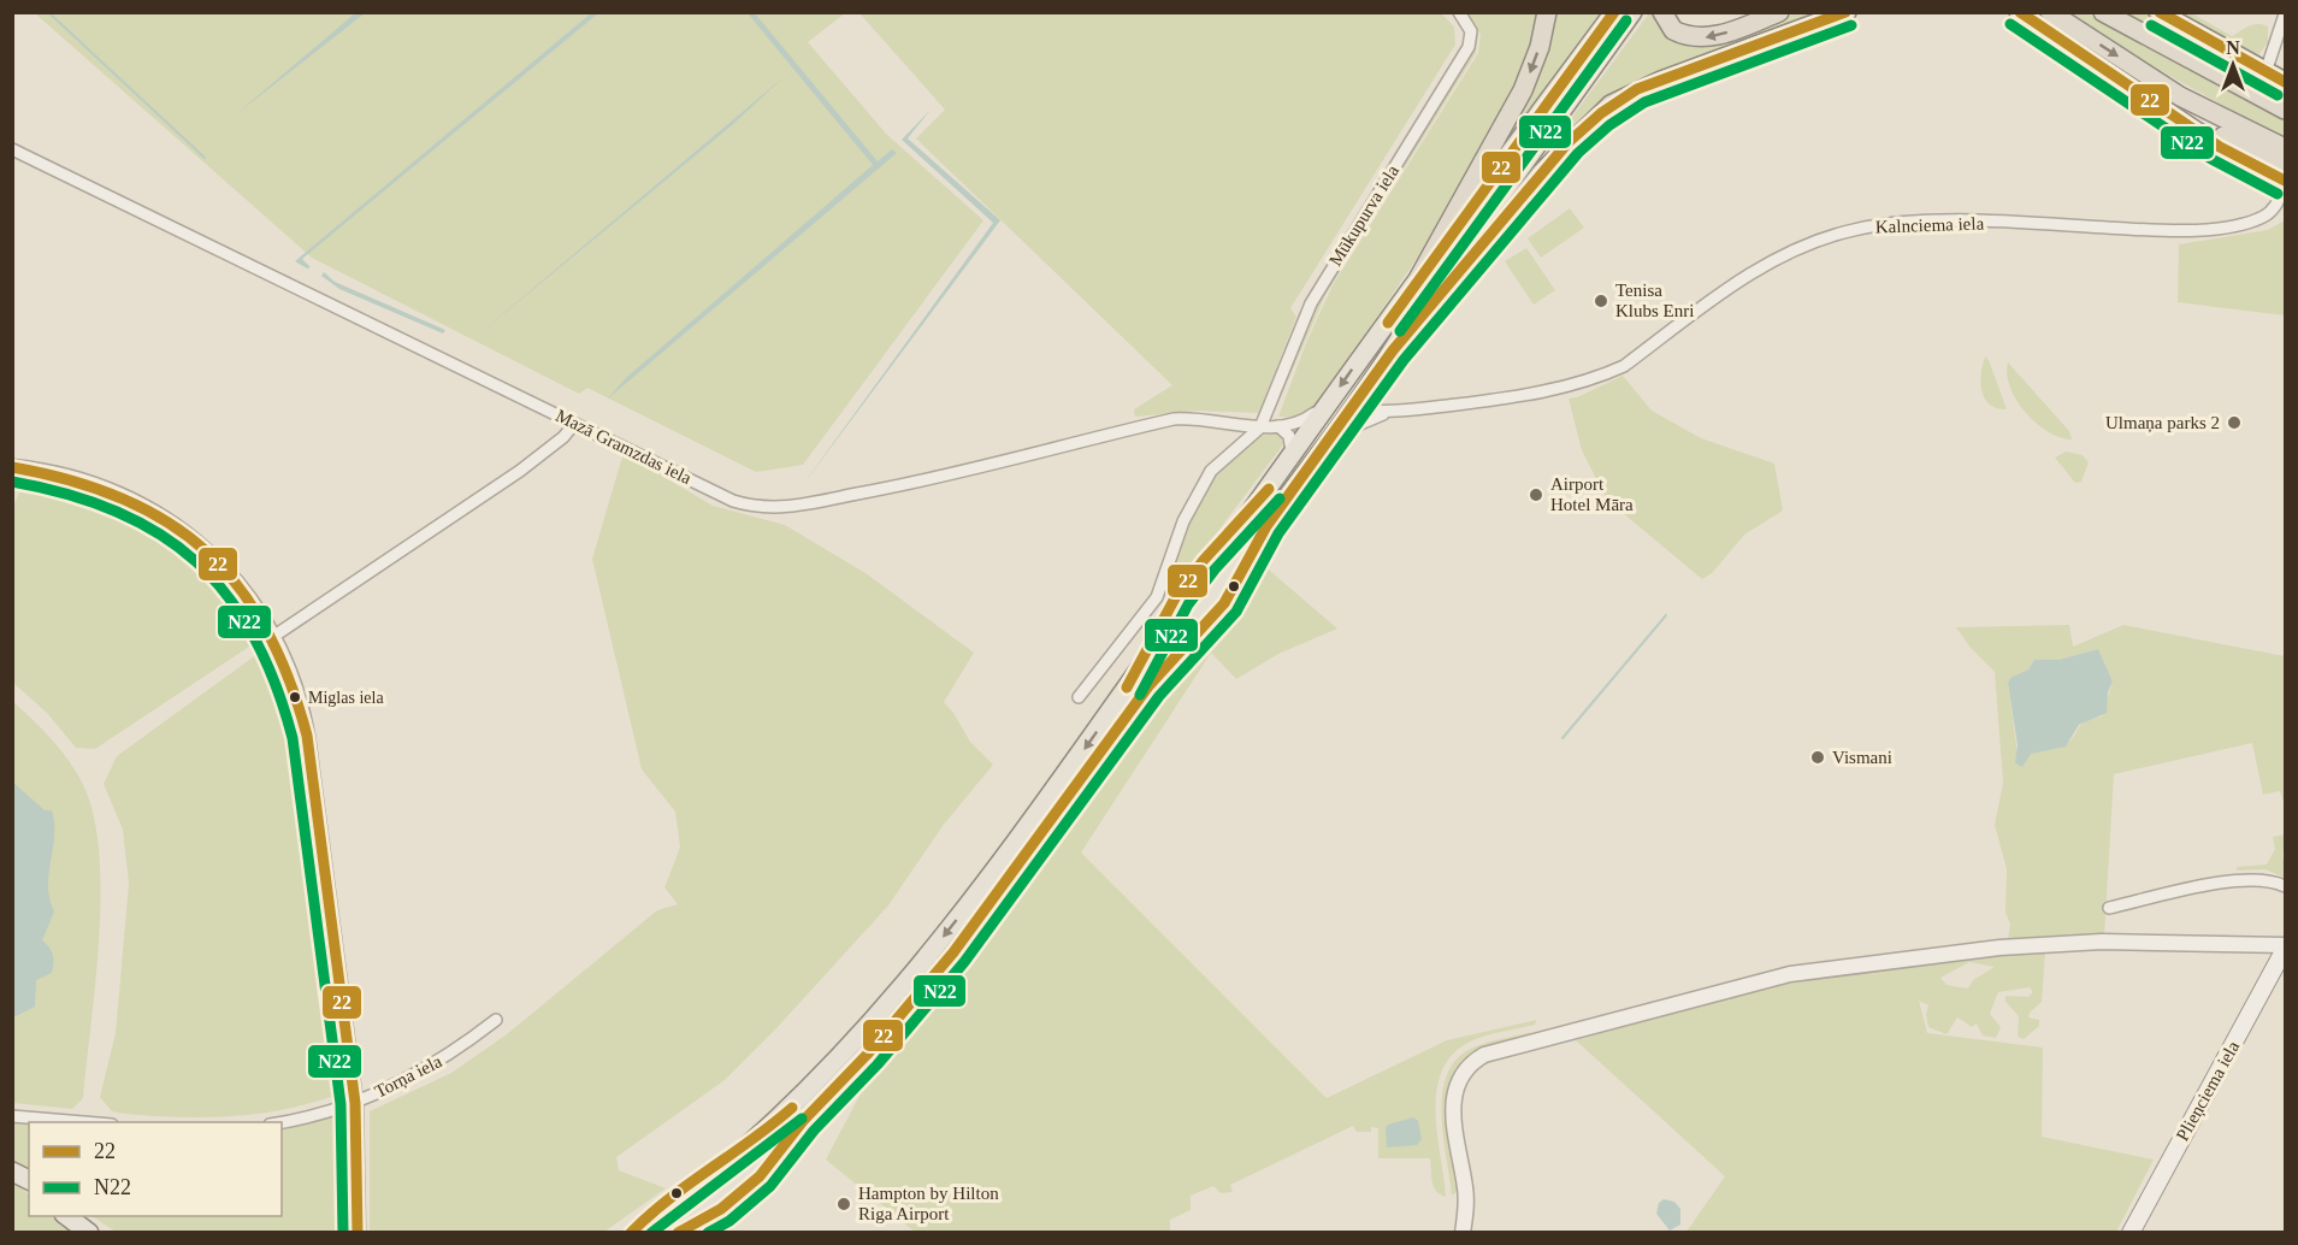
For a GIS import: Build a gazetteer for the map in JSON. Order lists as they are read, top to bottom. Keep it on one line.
{"streets":{"main road":["Plieņciema iela"],"street":["Mūkupurva iela","Kalnciema iela","Mazā Gramzdas iela","Torņa iela"]},"crossings":[["Mūkupurva iela","Mazā Gramzdas iela"]],"places":["Tenisa Klubs Enri","Ulmaņa parks 2","Airport Hotel Māra","Miglas iela","Vismani","Hampton by Hilton Riga Airport"],"lines":["transit line 22","transit line N22"],"legend":["22","N22"],"north":"top"}
